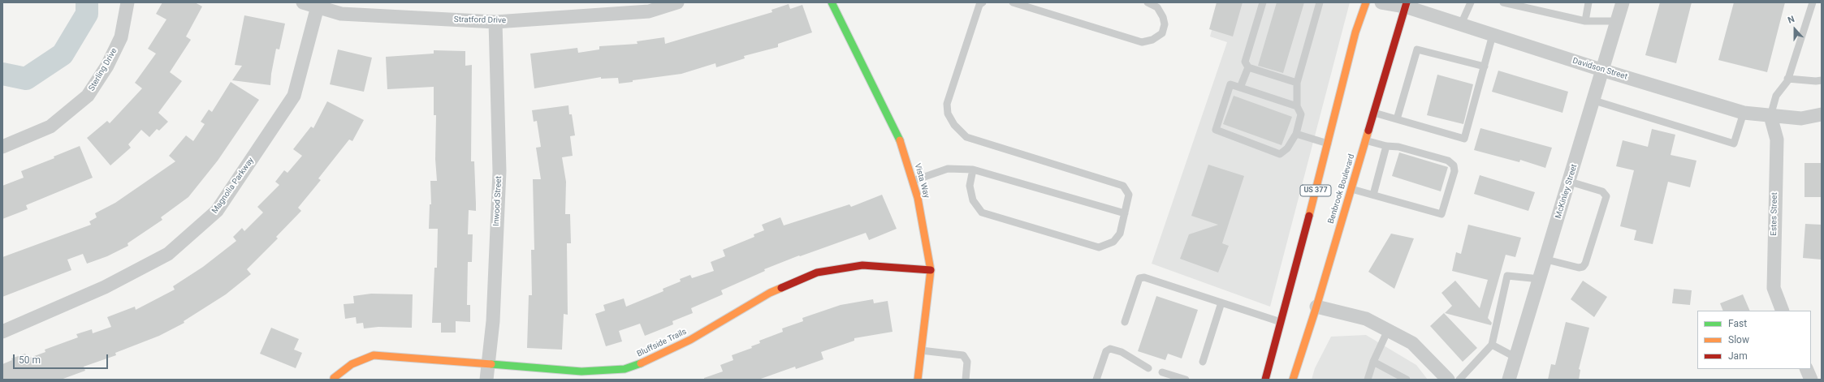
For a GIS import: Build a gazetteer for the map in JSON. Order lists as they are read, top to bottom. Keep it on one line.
{"streets":{"main road":["Vista Way","Benbrook Boulevard","US 377","Bluffside Trails"],"street":["Stratford Drive","Davidson Street","Sterling Drive","Magnolia Parkway","McKinley Street","Inwood Street","Estes Street"]},"crossings":[["Stratford Drive","Magnolia Parkway"],["Stratford Drive","Inwood Street"],["Davidson Street","Benbrook Boulevard"],["Davidson Street","McKinley Street"],["Davidson Street","Estes Street"],["Vista Way","Bluffside Trails"],["Inwood Street","Bluffside Trails"]],"legend":["Fast","Slow","Jam"],"scale_bar":"50 m","north":"top"}
